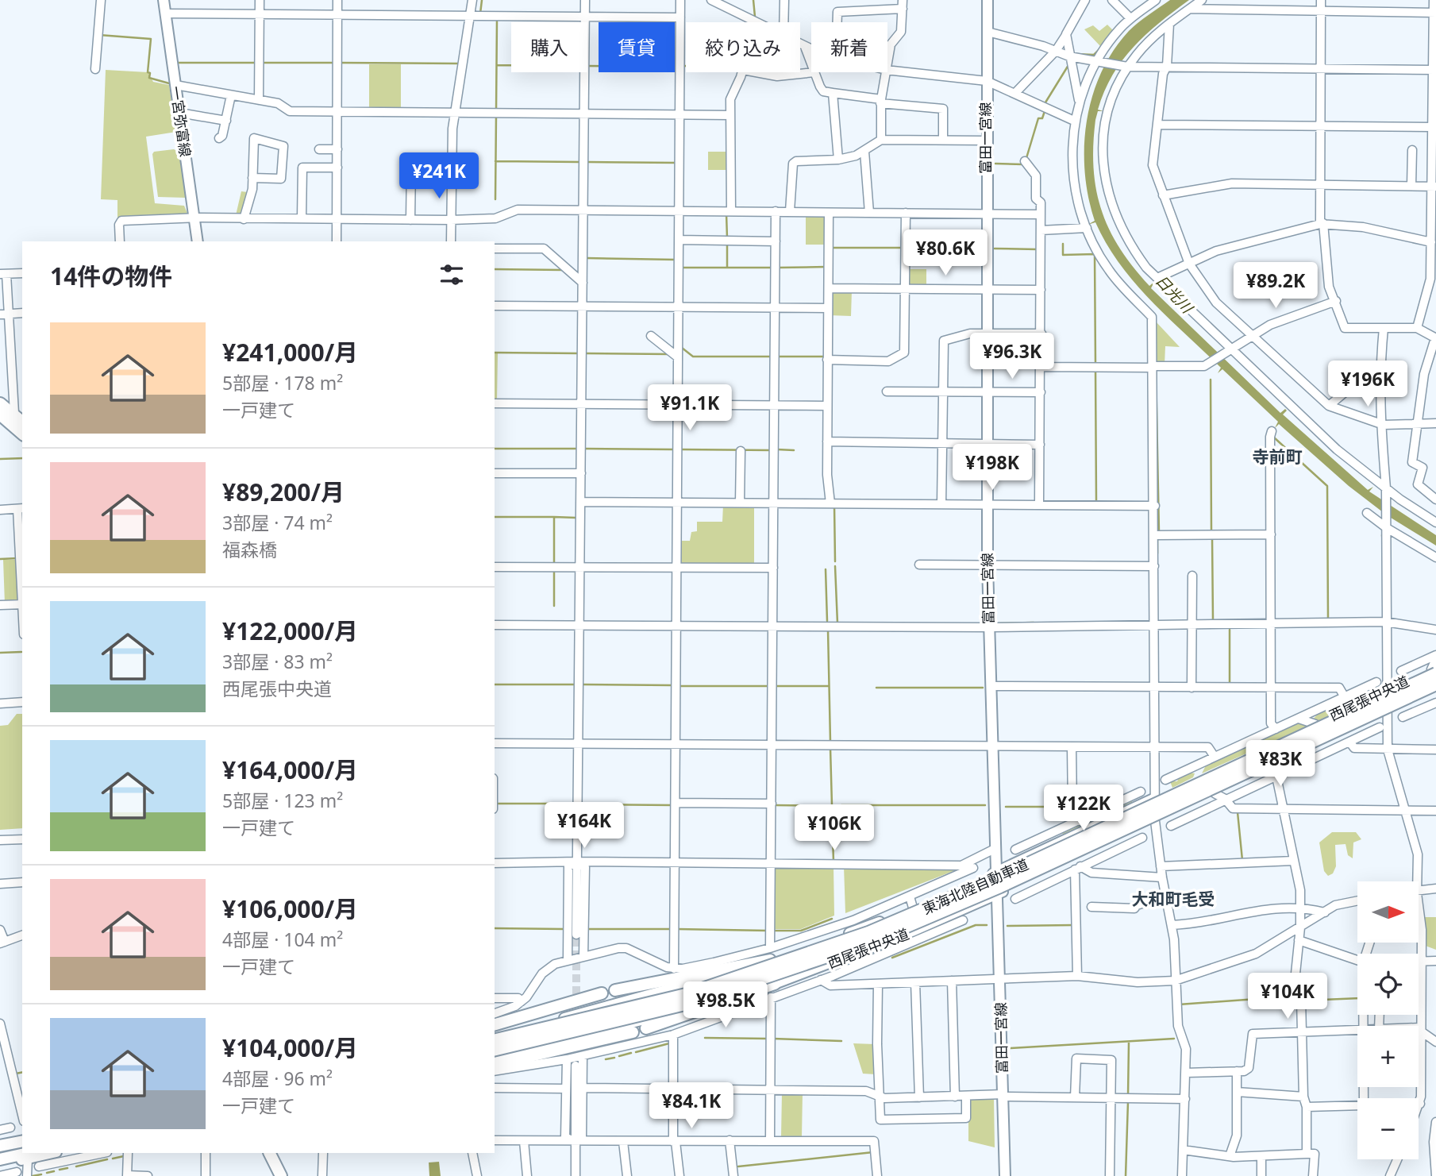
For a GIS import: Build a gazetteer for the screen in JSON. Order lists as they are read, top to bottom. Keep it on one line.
{"streets":{"highway":["東海北陸自動車道"],"main road":["一宮弥富線","富田一宮線","西尾張中央道"]},"crossings":[["富田一宮線","西尾張中央道"],["西尾張中央道","東海北陸自動車道"]],"districts":["寺前町","大和町毛受"],"water":["日光川"],"north":"right","page":{"chip":["購入","賃貸","絞り込み","新着"],"price":["¥241K","¥80.6K","¥89.2K","¥96.3K","¥196K","¥91.1K","¥198K","¥83K","¥122K","¥164K","¥106K","¥104K","¥98.5K","¥84.1K"],"heading":"14件の物件","list":[{"name":"¥241,000/月","note":"5部屋 · 178 m² · 一戸建て"},{"name":"¥89,200/月","note":"3部屋 · 74 m² · 福森橋"},{"name":"¥122,000/月","note":"3部屋 · 83 m² · 西尾張中央道"},{"name":"¥164,000/月","note":"5部屋 · 123 m² · 一戸建て"},{"name":"¥106,000/月","note":"4部屋 · 104 m² · 一戸建て"},{"name":"¥104,000/月","note":"4部屋 · 96 m² · 一戸建て"}],"map_buttons":["+","−"]}}
